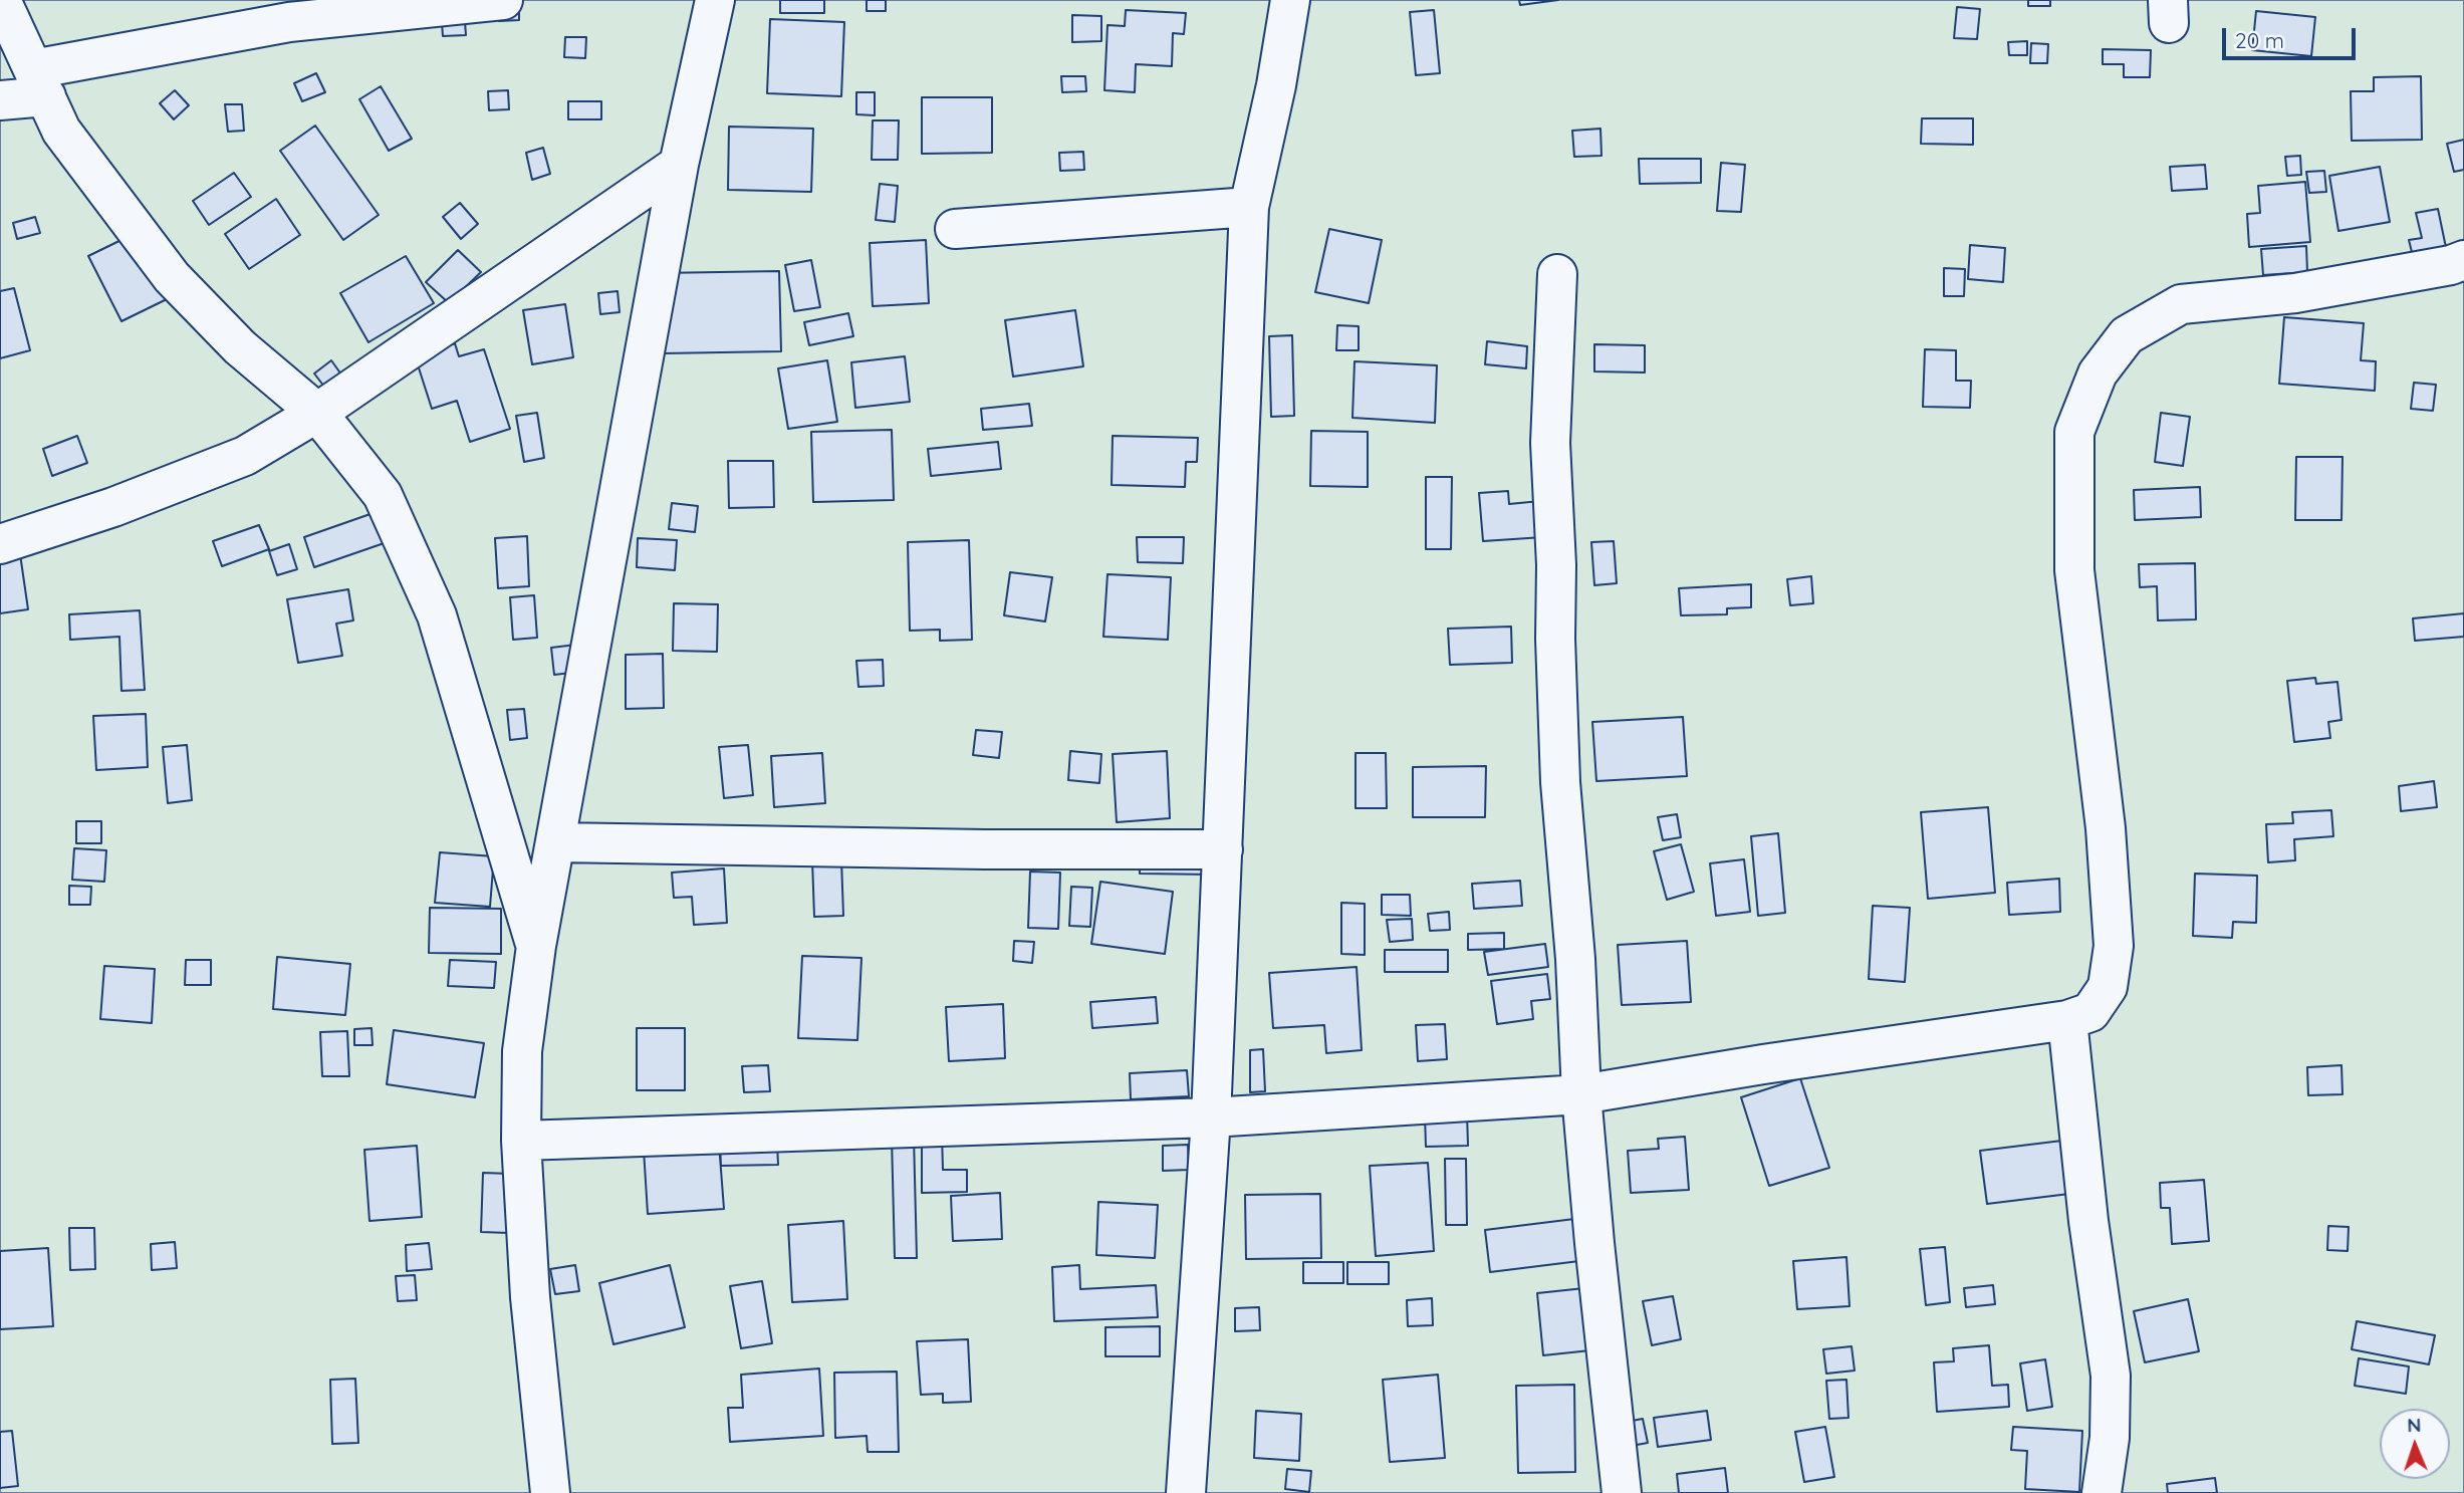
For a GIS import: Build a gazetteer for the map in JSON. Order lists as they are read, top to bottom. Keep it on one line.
{"scale_bar":"20 m","north":"top"}
